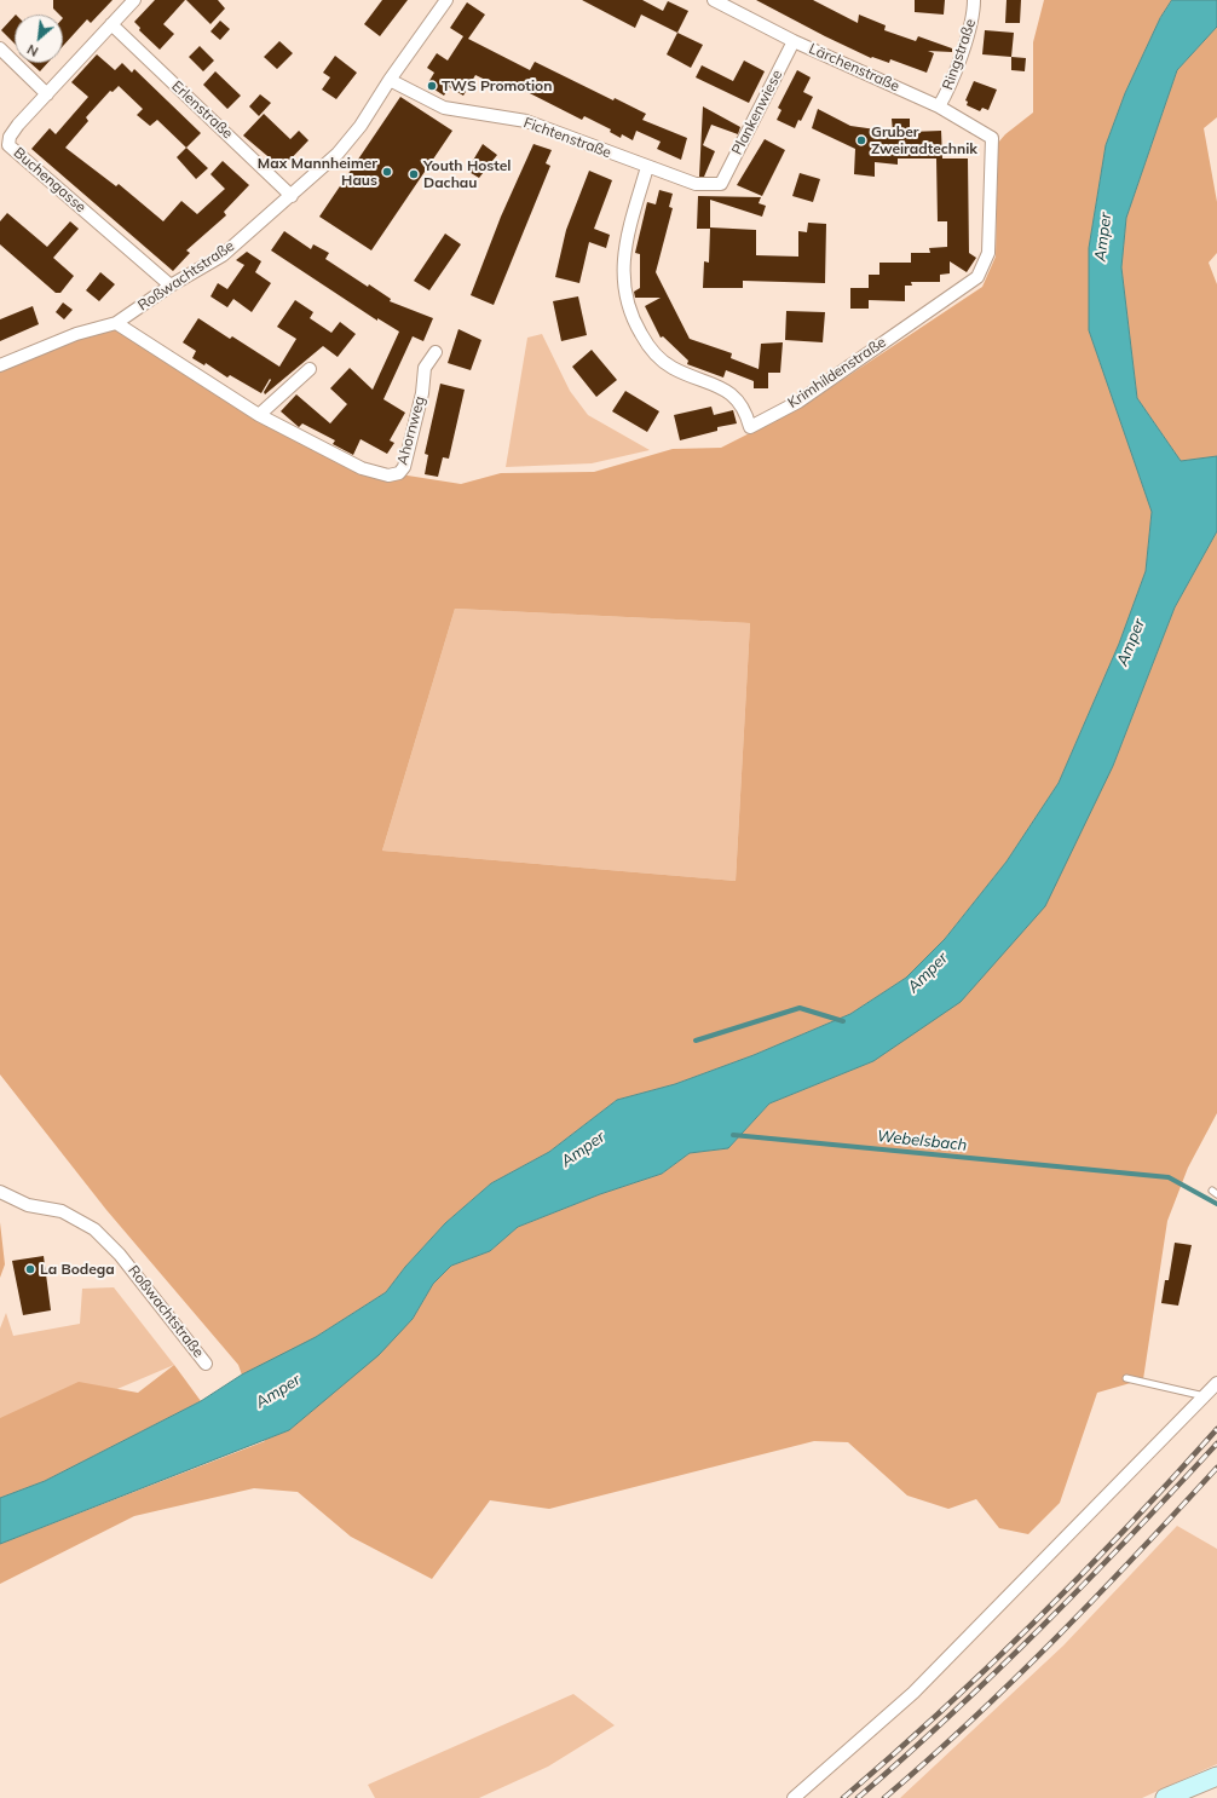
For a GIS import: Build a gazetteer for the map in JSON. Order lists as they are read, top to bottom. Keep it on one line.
{"streets":{"street":["Ringstraße","Lärchenstraße","Erlenstraße","Plankenwiese","Fichtenstraße","Buchengasse","Roßwachtstraße","Krimhildenstraße","Ahornweg"]},"crossings":[["Ringstraße","Lärchenstraße"],["Lärchenstraße","Plankenwiese"],["Lärchenstraße","Krimhildenstraße"],["Erlenstraße","Buchengasse"],["Erlenstraße","Roßwachtstraße"],["Plankenwiese","Fichtenstraße"],["Fichtenstraße","Roßwachtstraße"],["Fichtenstraße","Krimhildenstraße"],["Buchengasse","Roßwachtstraße"],["Roßwachtstraße","Ahornweg"]],"water":["Amper","Webelsbach"],"places":["TWS Promotion","Gruber Zweiradtechnik","Max Mannheimer Haus","Youth Hostel Dachau","La Bodega"],"north":"bottom left"}
